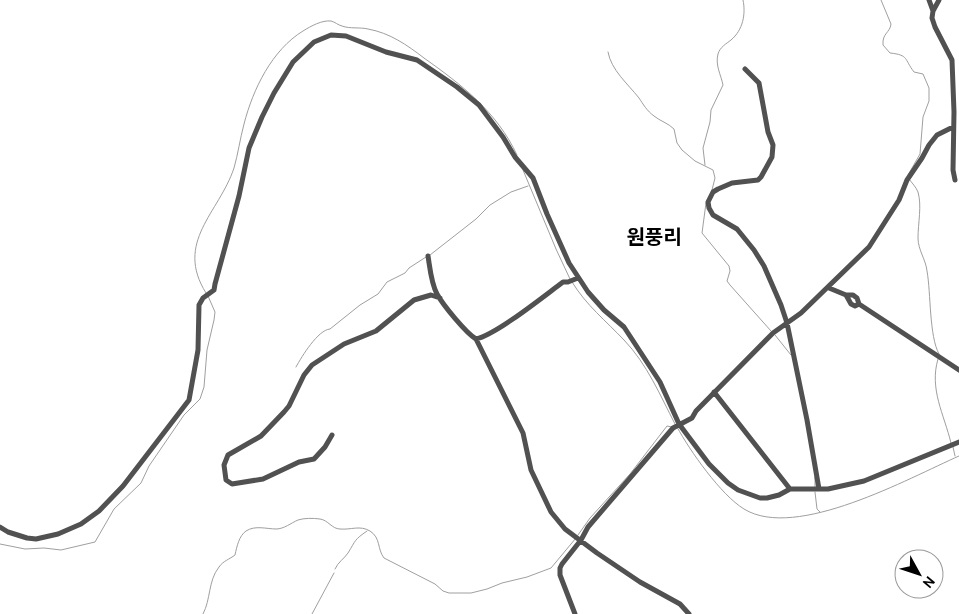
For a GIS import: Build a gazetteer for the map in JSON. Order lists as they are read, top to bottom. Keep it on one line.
{"districts":["원풍리"],"north":"bottom right"}
